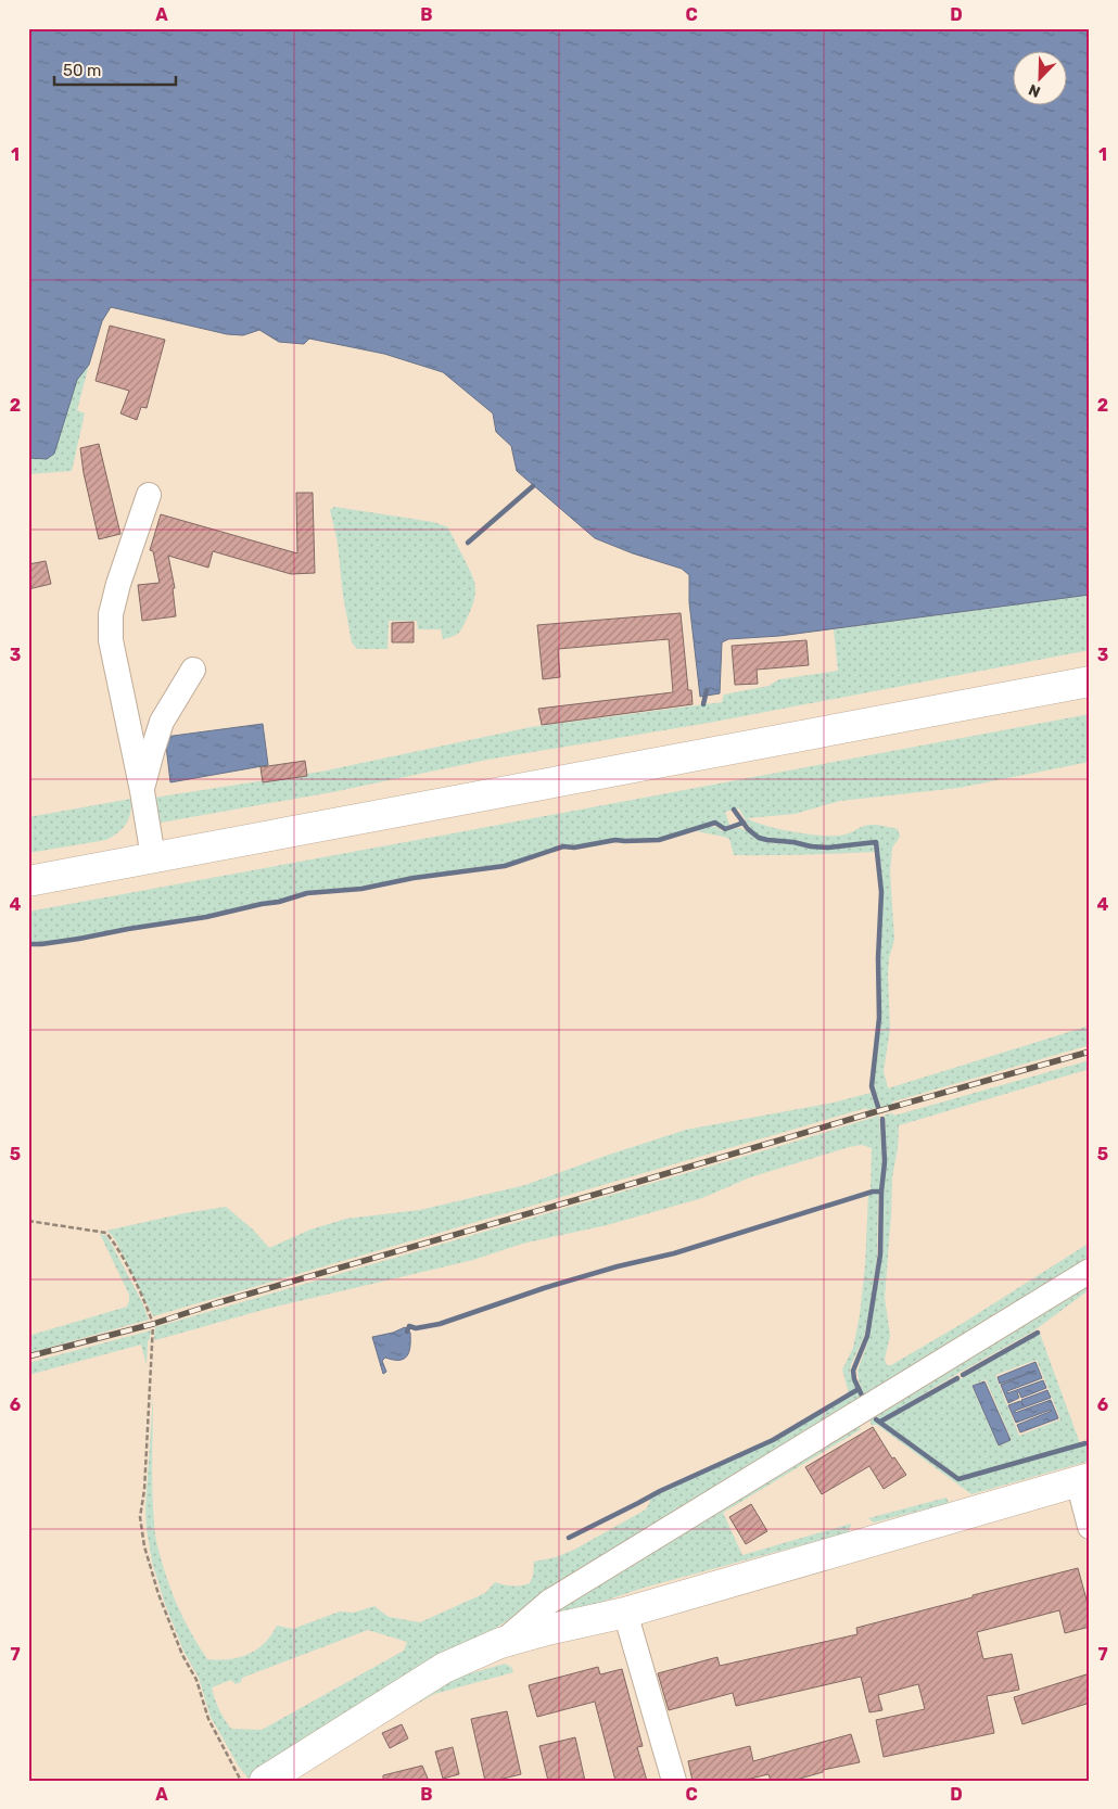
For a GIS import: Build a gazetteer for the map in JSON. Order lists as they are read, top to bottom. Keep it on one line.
{"scale_bar":"50 m","north":"bottom left","grid":{"columns":["A","B","C","D"],"rows":["1","2","3","4","5","6","7"]}}
